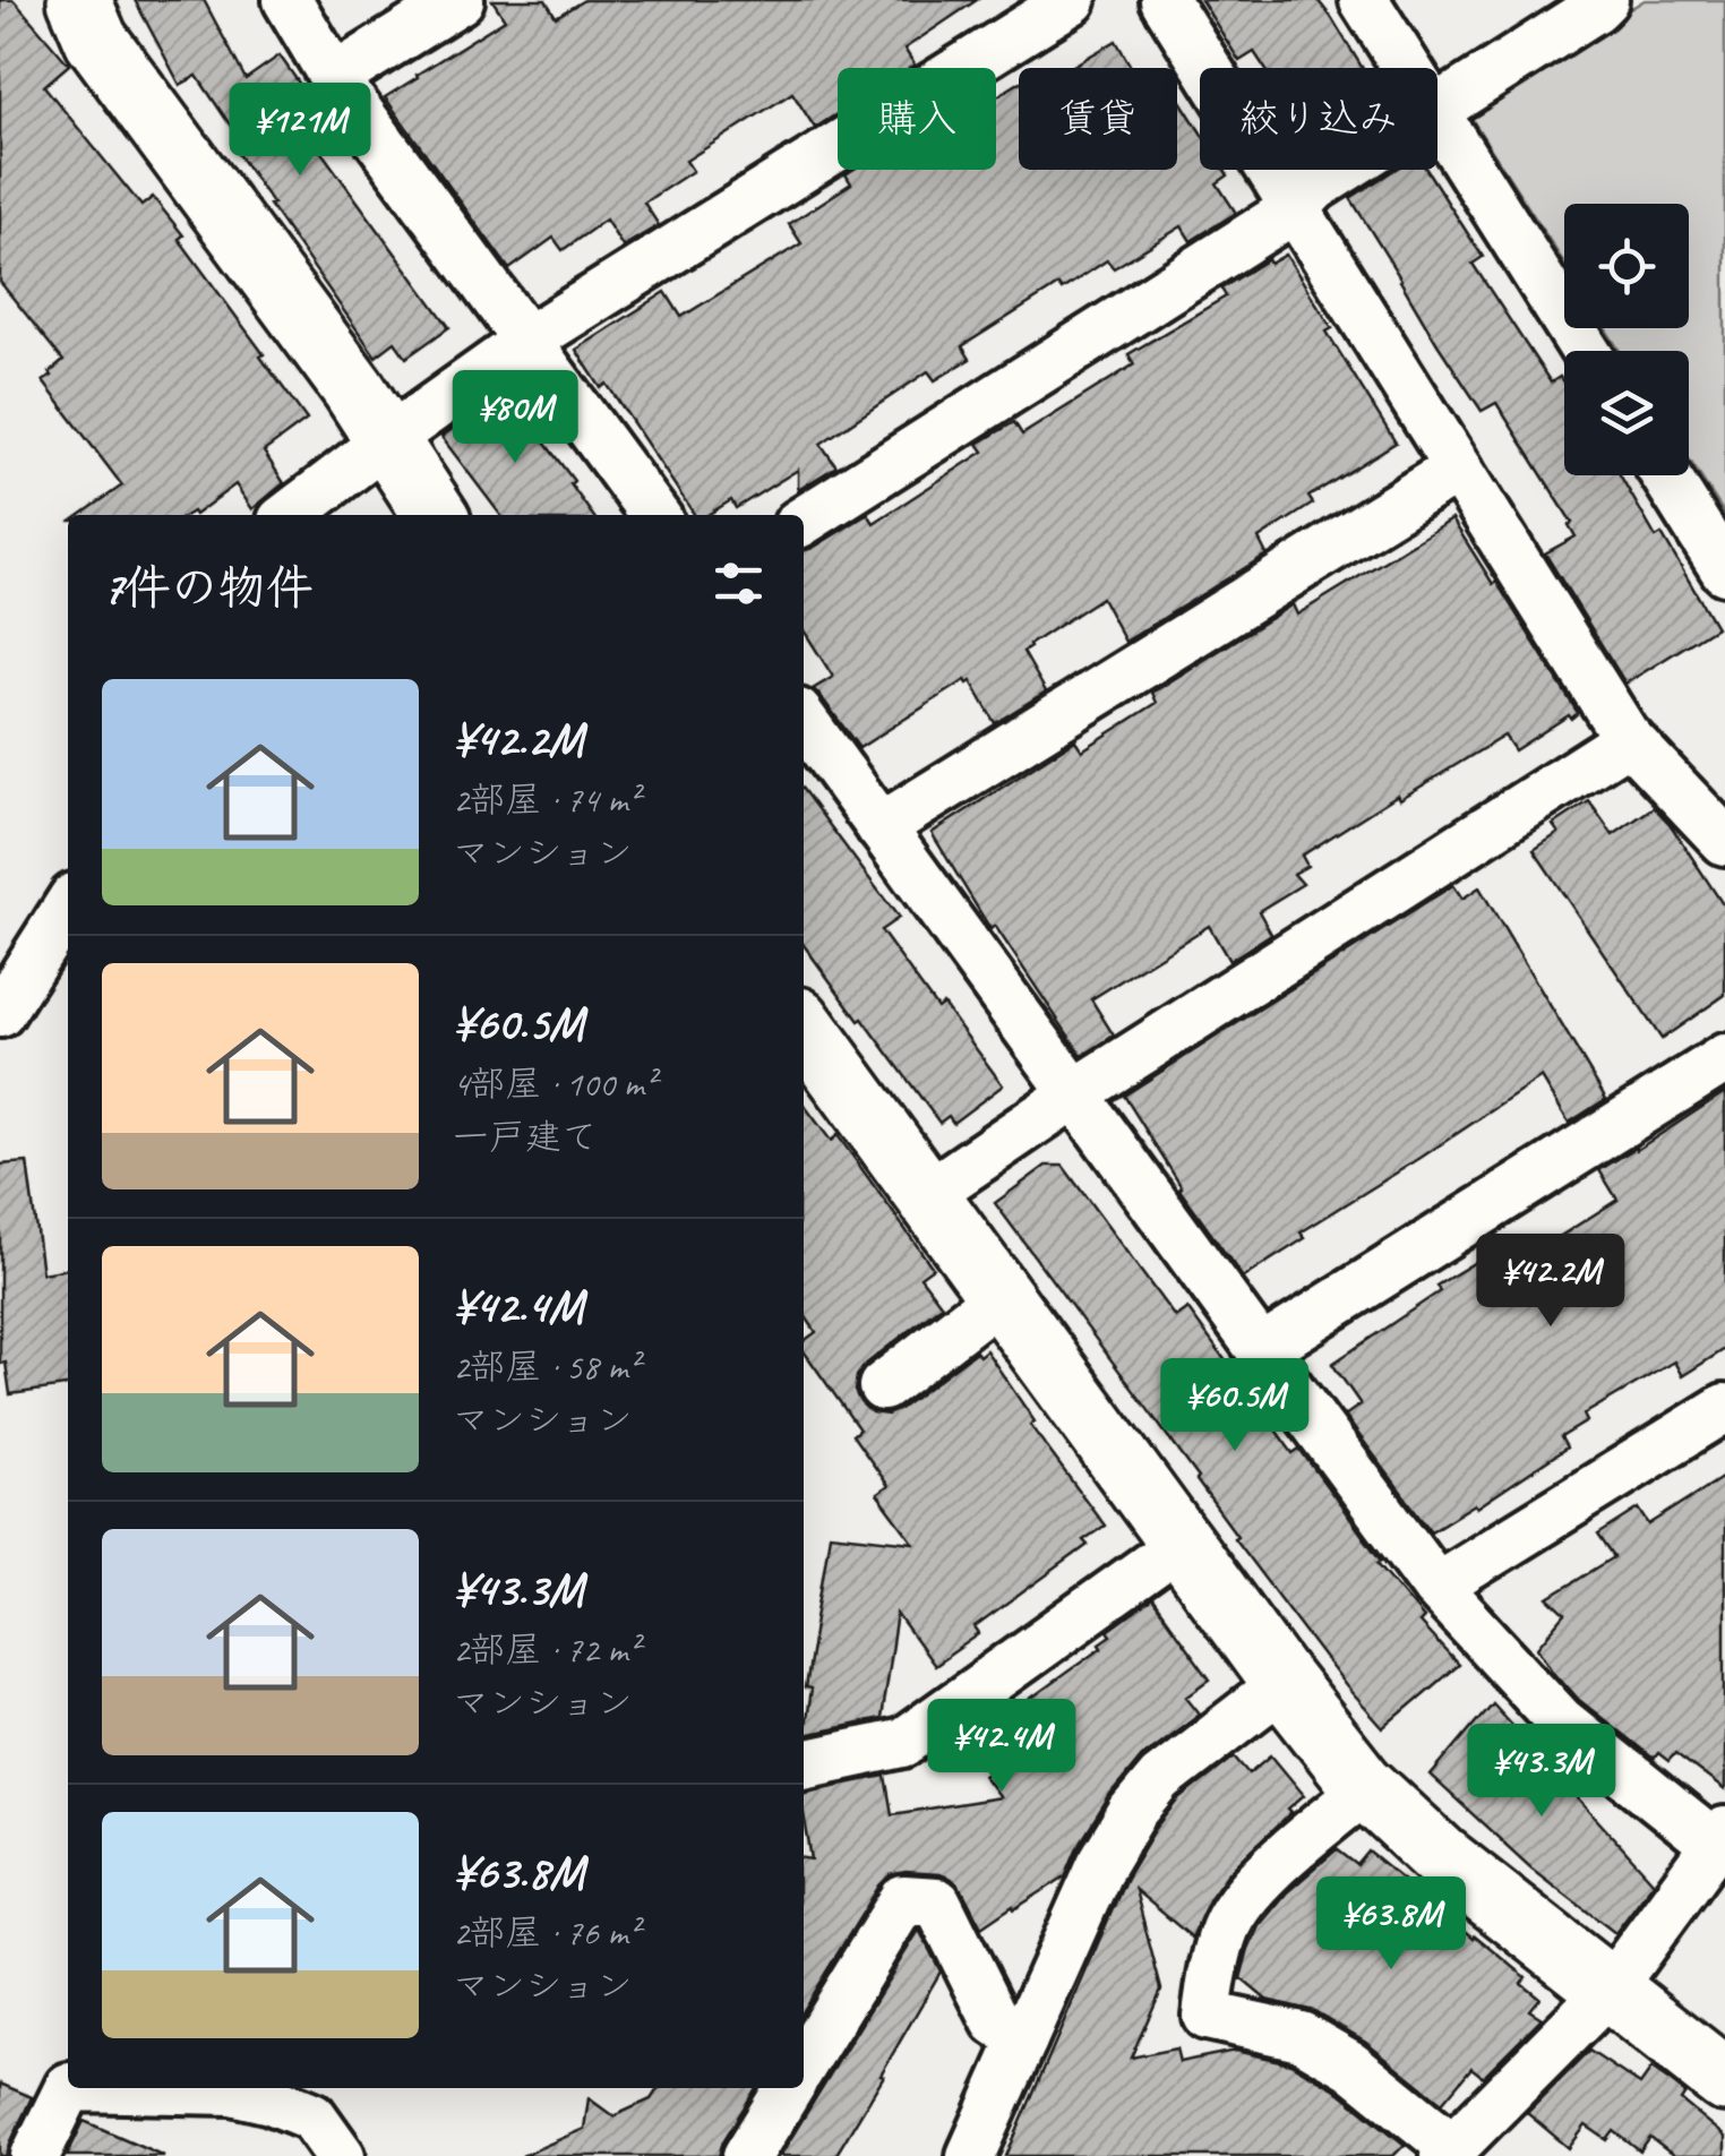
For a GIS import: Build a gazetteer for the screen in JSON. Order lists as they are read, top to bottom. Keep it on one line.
{"page":{"chip":["購入","賃貸","絞り込み"],"price":["¥121M","¥80M","¥42.2M","¥60.5M","¥42.4M","¥43.3M","¥63.8M"],"heading":"7件の物件","list":[{"name":"¥42.2M","note":"2部屋 · 74 m² · マンション"},{"name":"¥60.5M","note":"4部屋 · 100 m² · 一戸建て"},{"name":"¥42.4M","note":"2部屋 · 58 m² · マンション"},{"name":"¥43.3M","note":"2部屋 · 72 m² · マンション"},{"name":"¥63.8M","note":"2部屋 · 76 m² · マンション"}]}}
